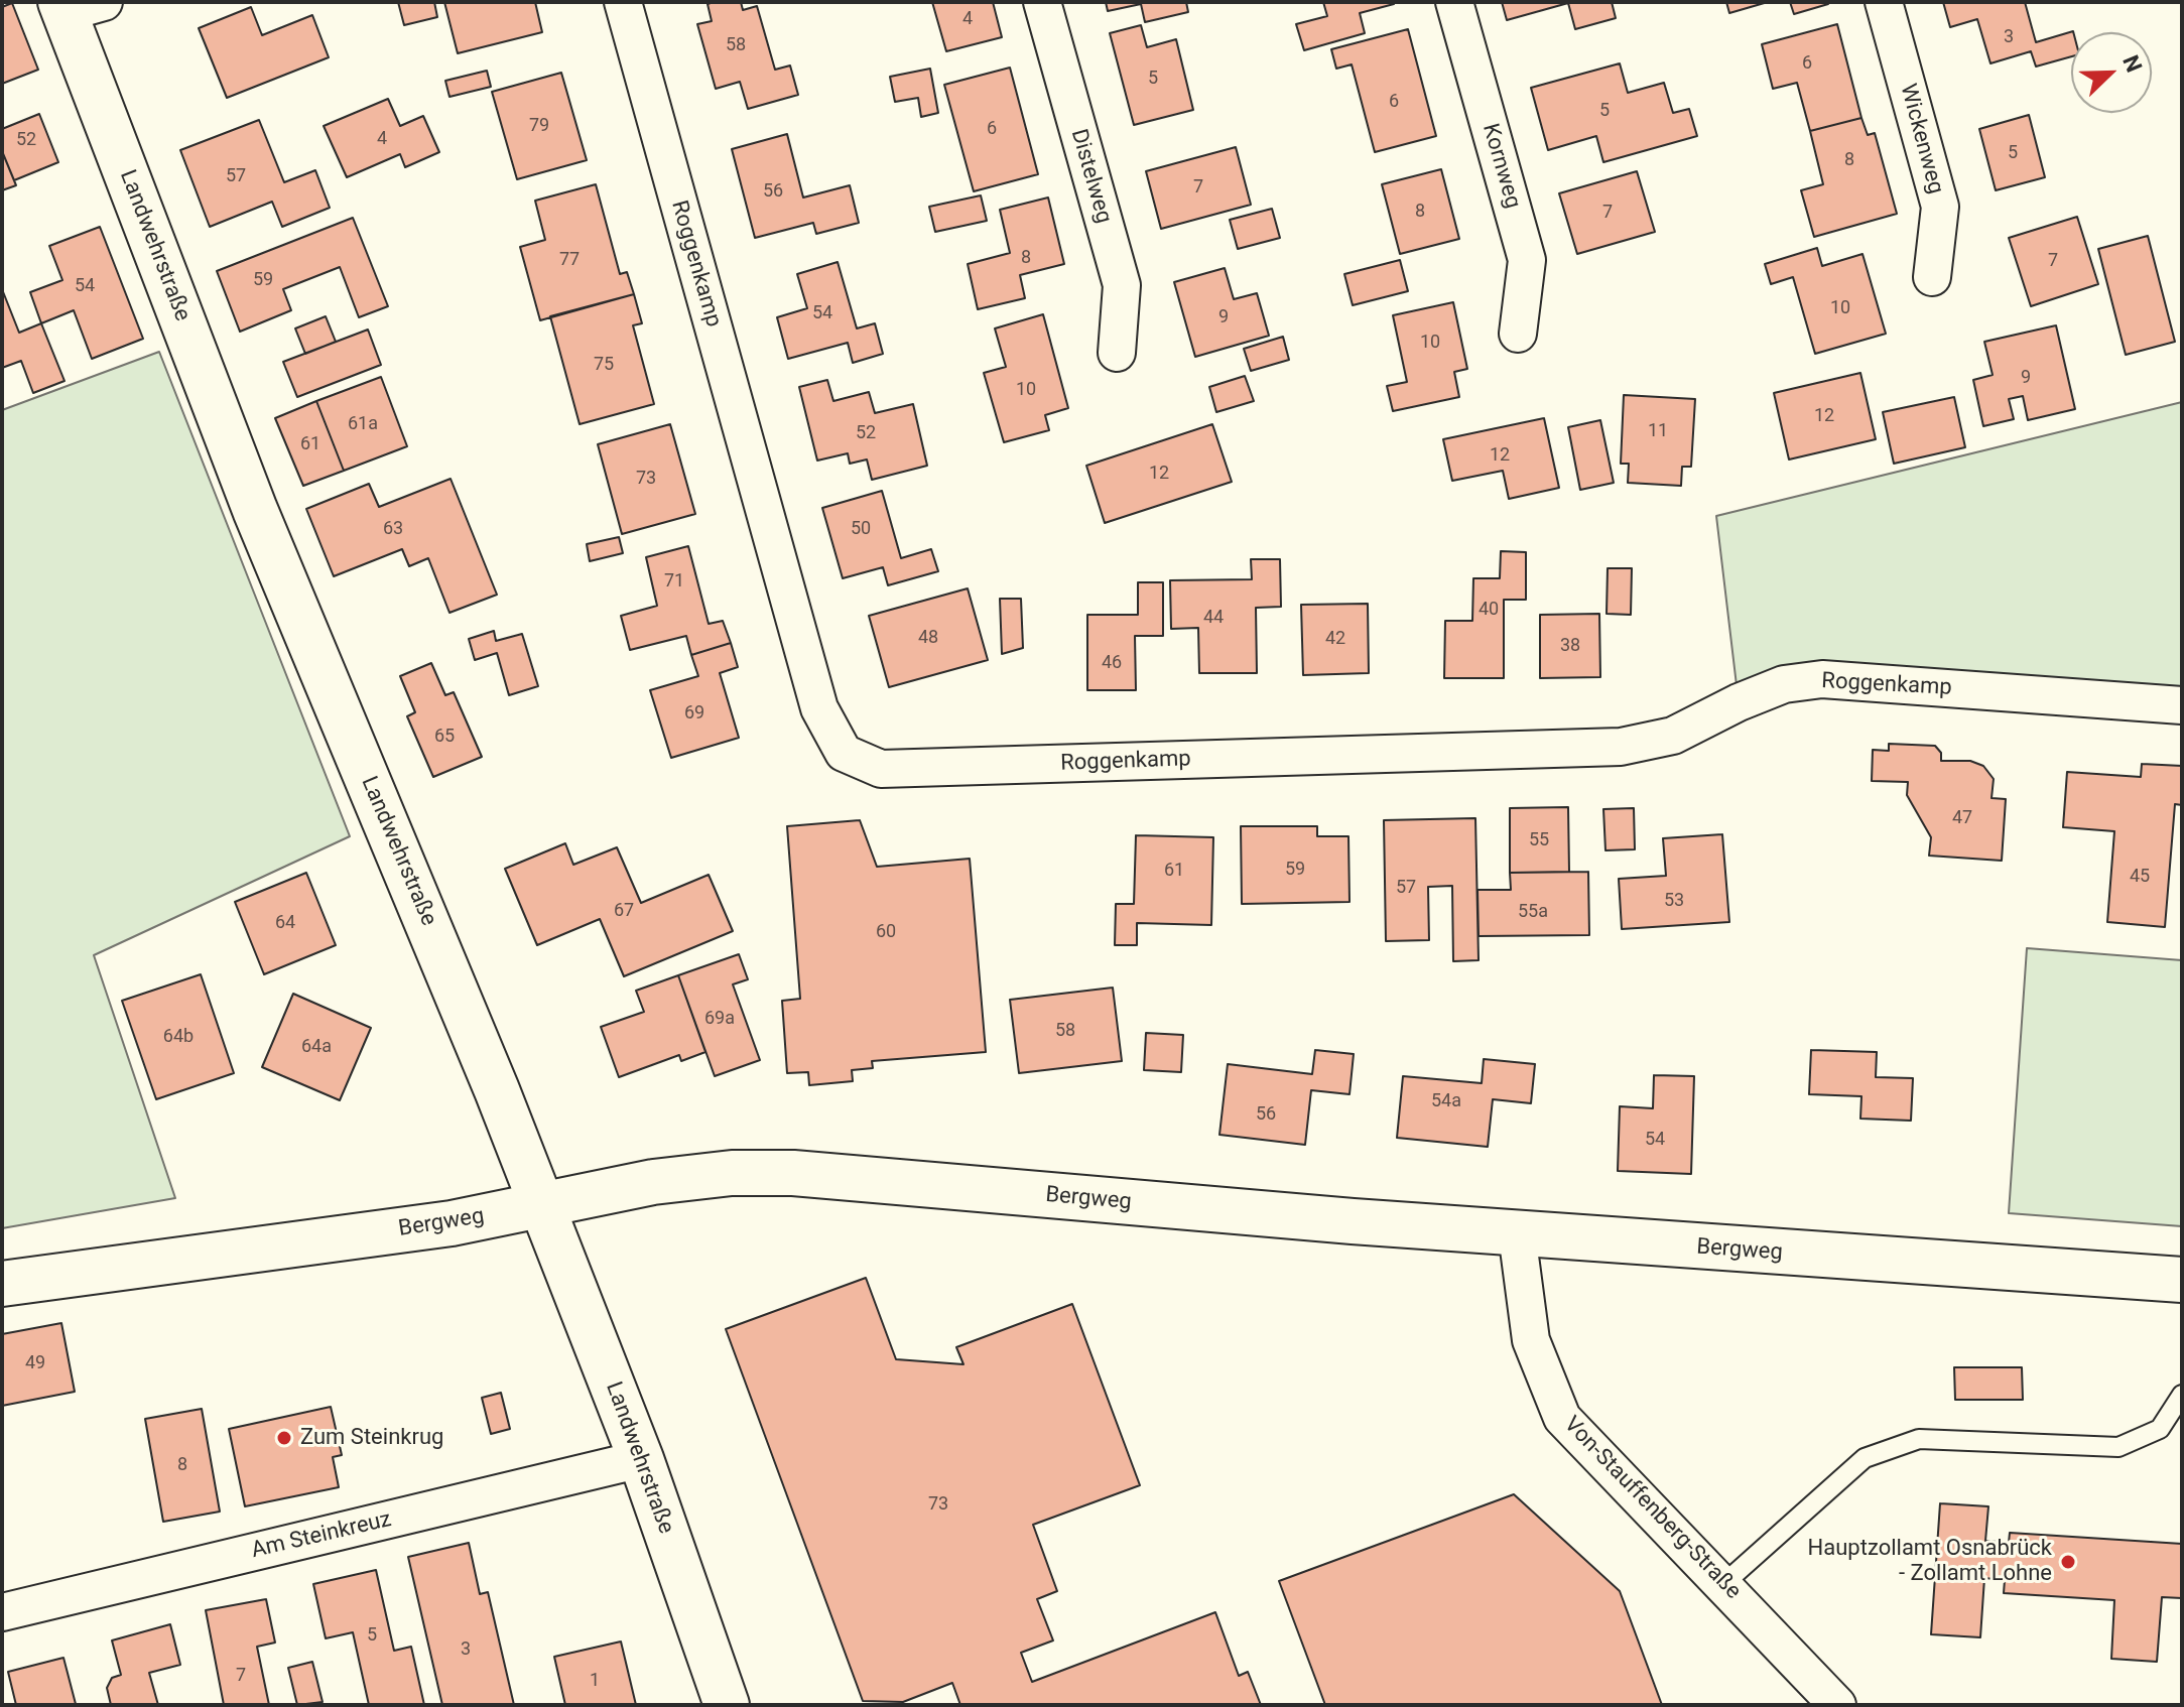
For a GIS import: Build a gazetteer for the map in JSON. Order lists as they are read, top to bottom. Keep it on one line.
{"streets":{"main road":["Landwehrstraße","Bergweg"],"street":["Wickenweg","Kornweg","Distelweg","Roggenkamp","Von-Stauffenberg-Straße","Am Steinkreuz"]},"crossings":[["Landwehrstraße","Bergweg"],["Landwehrstraße","Am Steinkreuz"],["Bergweg","Von-Stauffenberg-Straße"]],"places":["Zum Steinkrug","Hauptzollamt Osnabrück - Zollamt Lohne"],"house_numbers":["4","3","58","6","5","6","5","79","6","4","52","5","8","57","7","56","8","7","8","77","7","59","54","10","54","9","10","75","9","10","12","61a","11","52","61","12","12","73","63","50","71","40","44","48","42","38","46","69","65","47","55","59","61","45","57","53","67","55a","64","60","69a","58","64b","64a","54a","56","54","49","8","73","5","3","7","1"],"north":"top right"}
